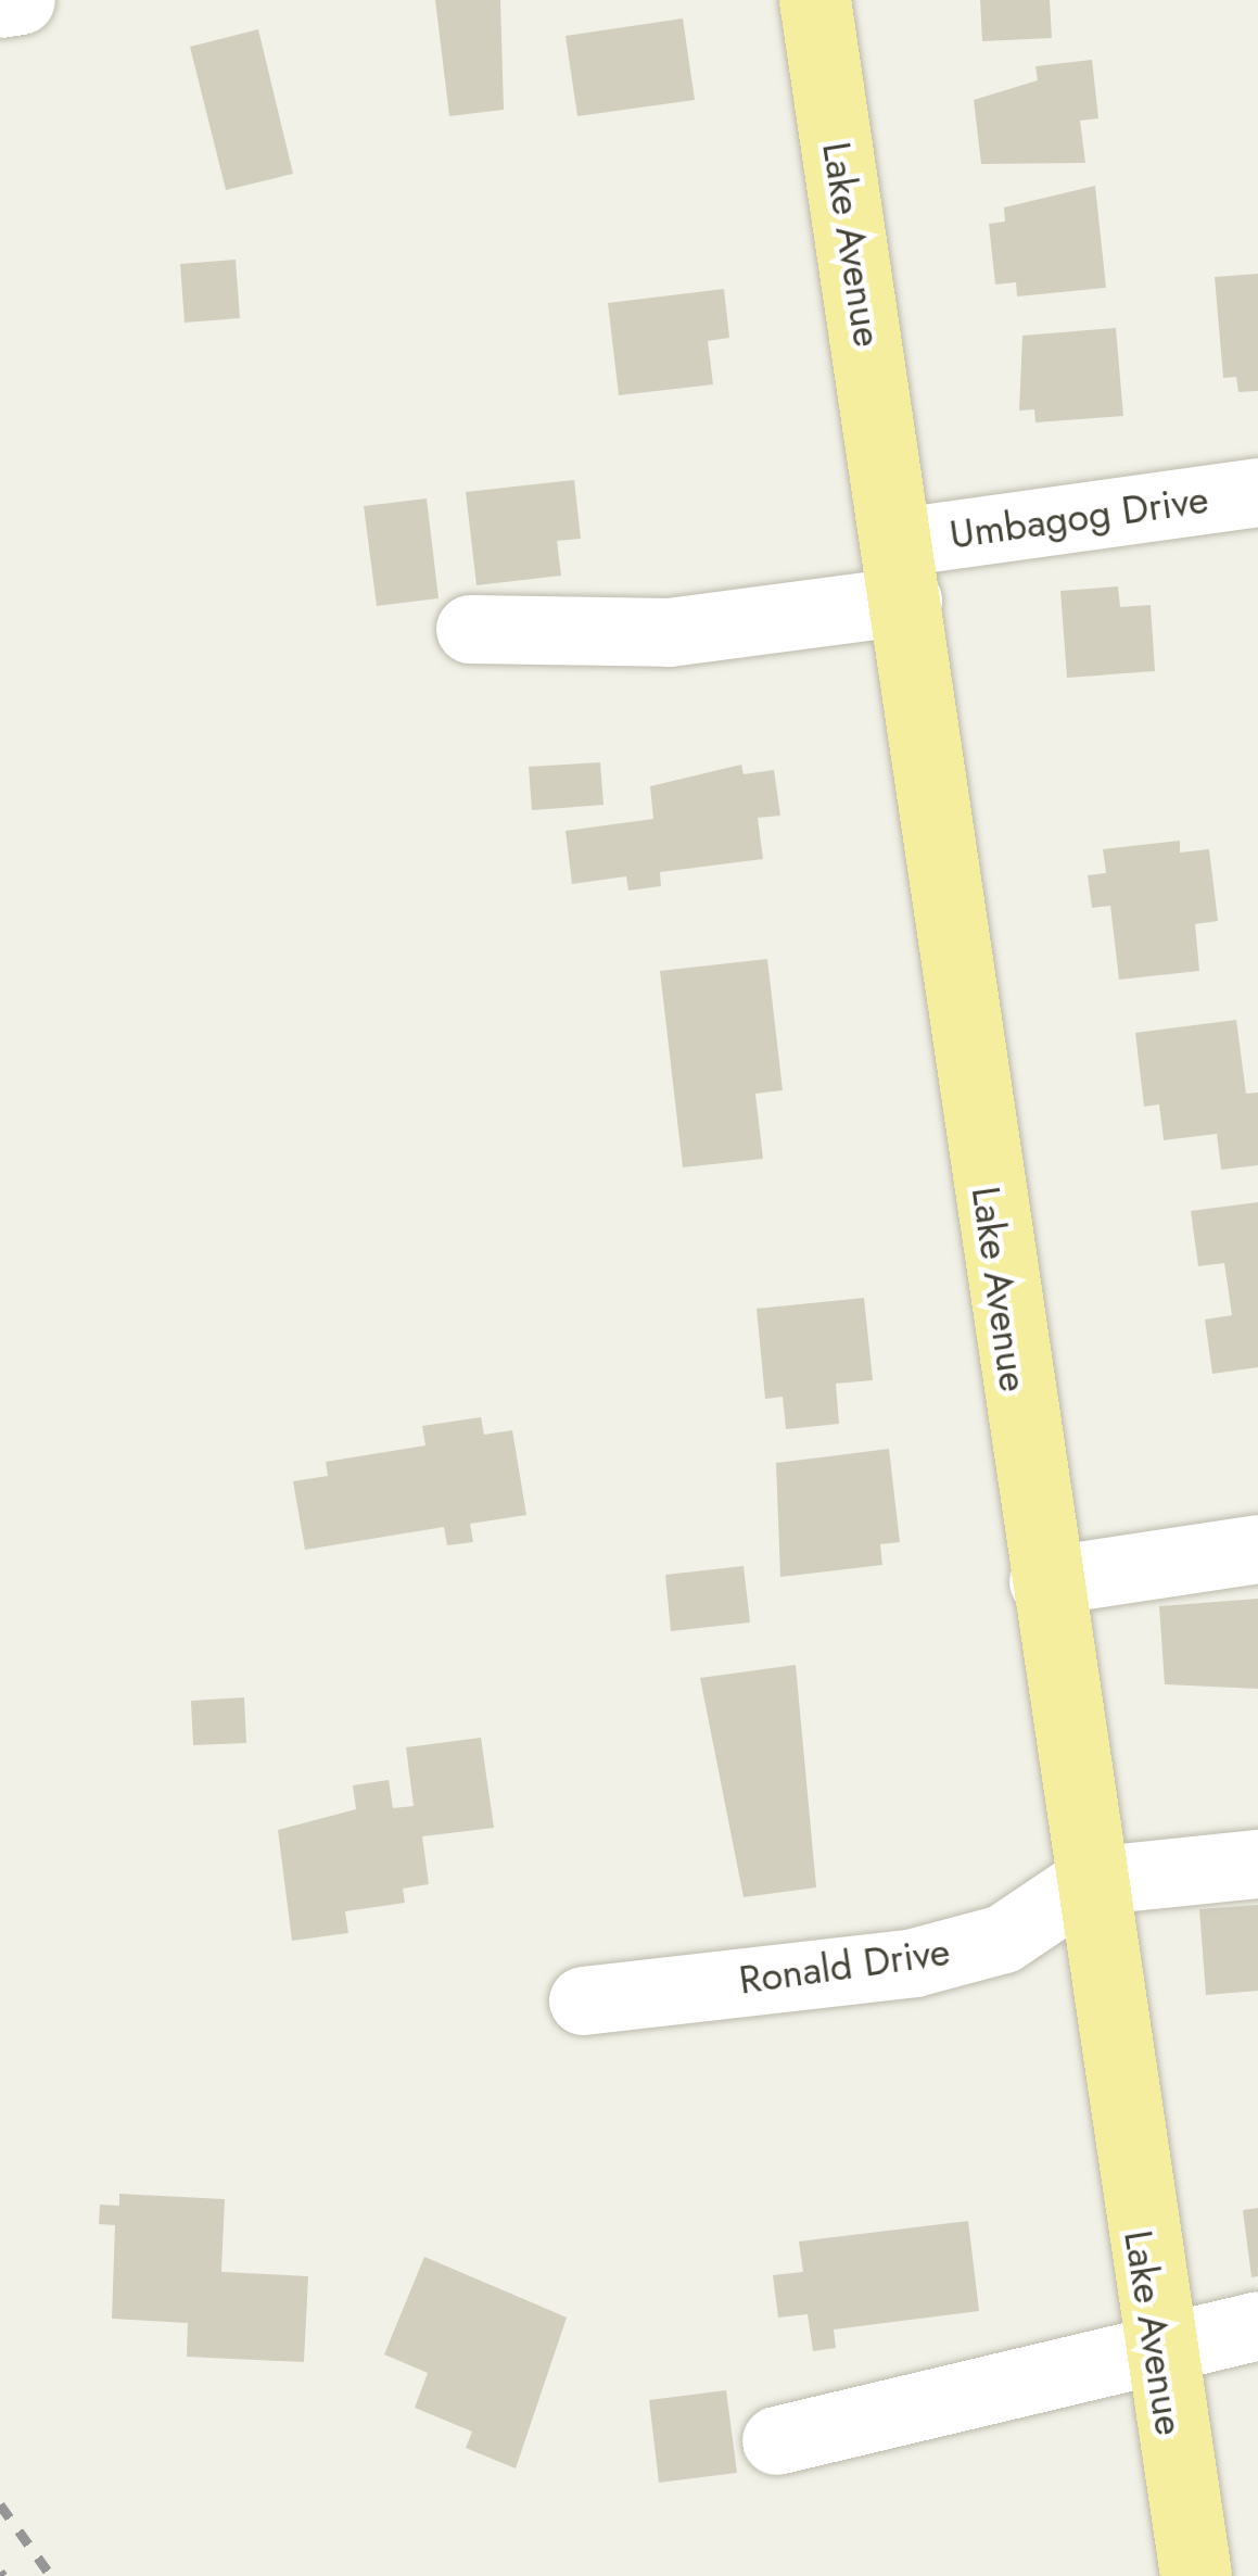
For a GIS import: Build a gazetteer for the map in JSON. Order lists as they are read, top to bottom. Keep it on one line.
{"streets":{"main road":["Lake Avenue"],"street":["Umbagog Drive","Ronald Drive"]},"crossings":[["Lake Avenue","Umbagog Drive"],["Lake Avenue","Ronald Drive"]]}
